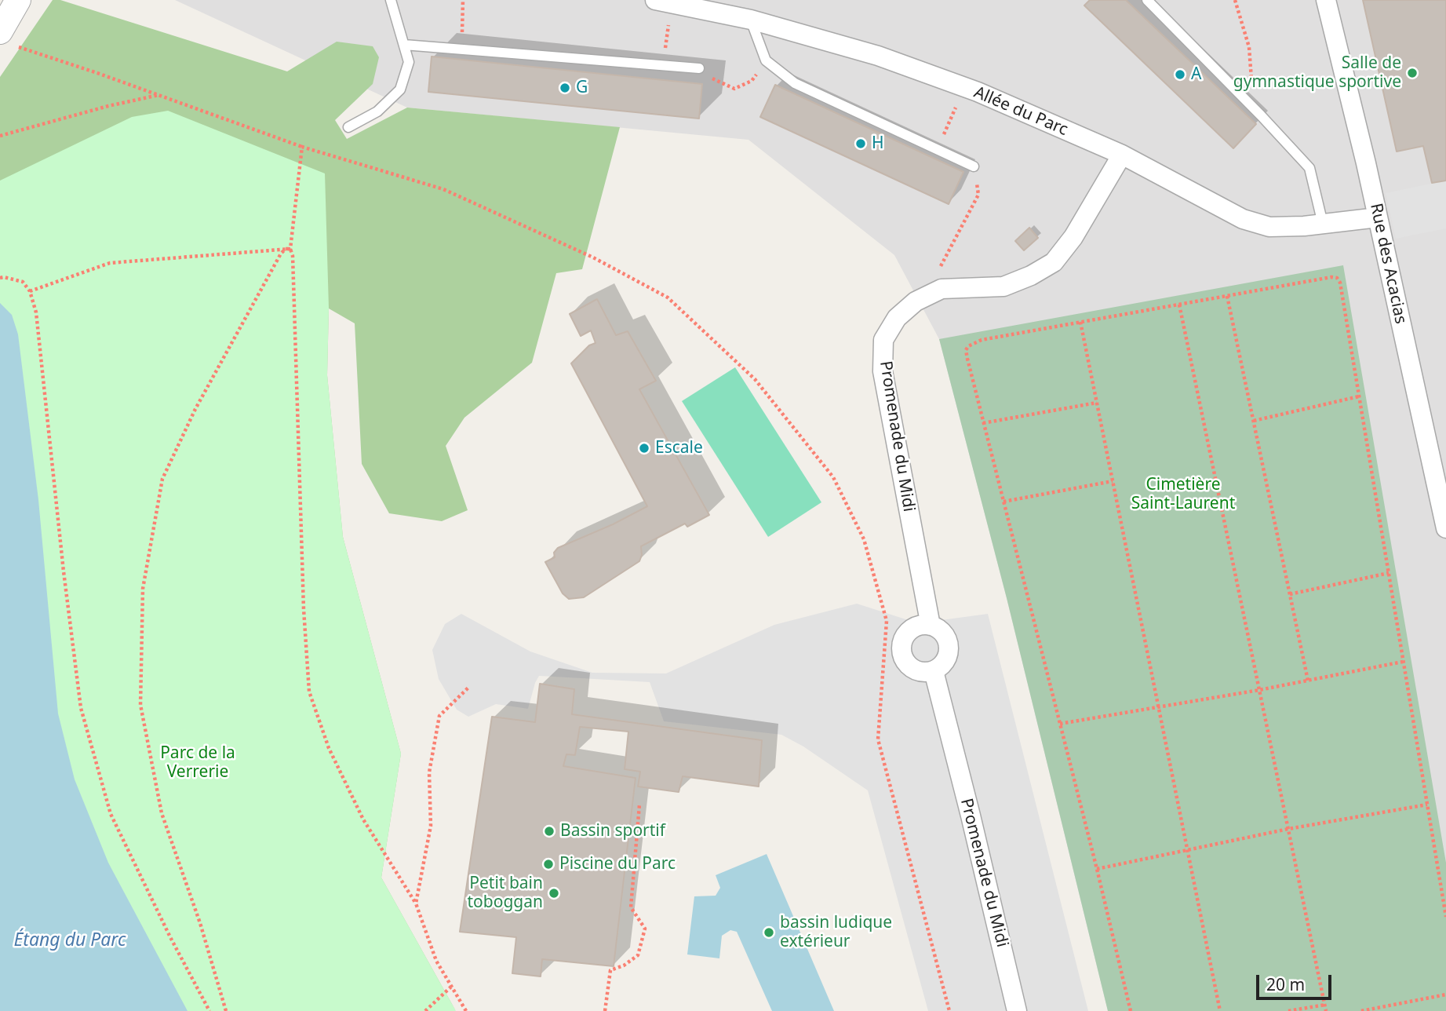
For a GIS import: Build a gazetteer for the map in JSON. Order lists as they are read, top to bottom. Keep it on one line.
{"streets":{"street":["Allée du Parc","Rue des Acacias","Promenade du Midi"]},"crossings":[["Allée du Parc","Rue des Acacias"],["Allée du Parc","Promenade du Midi"]],"water":["Étang du Parc"],"parks":["Cimetière Saint-Laurent","Parc de la Verrerie"],"places":["Salle de gymnastique sportive","A","G","H","Escale","Bassin sportif","Piscine du Parc","Petit bain toboggan","bassin ludique extérieur"],"scale_bar":"20 m"}
